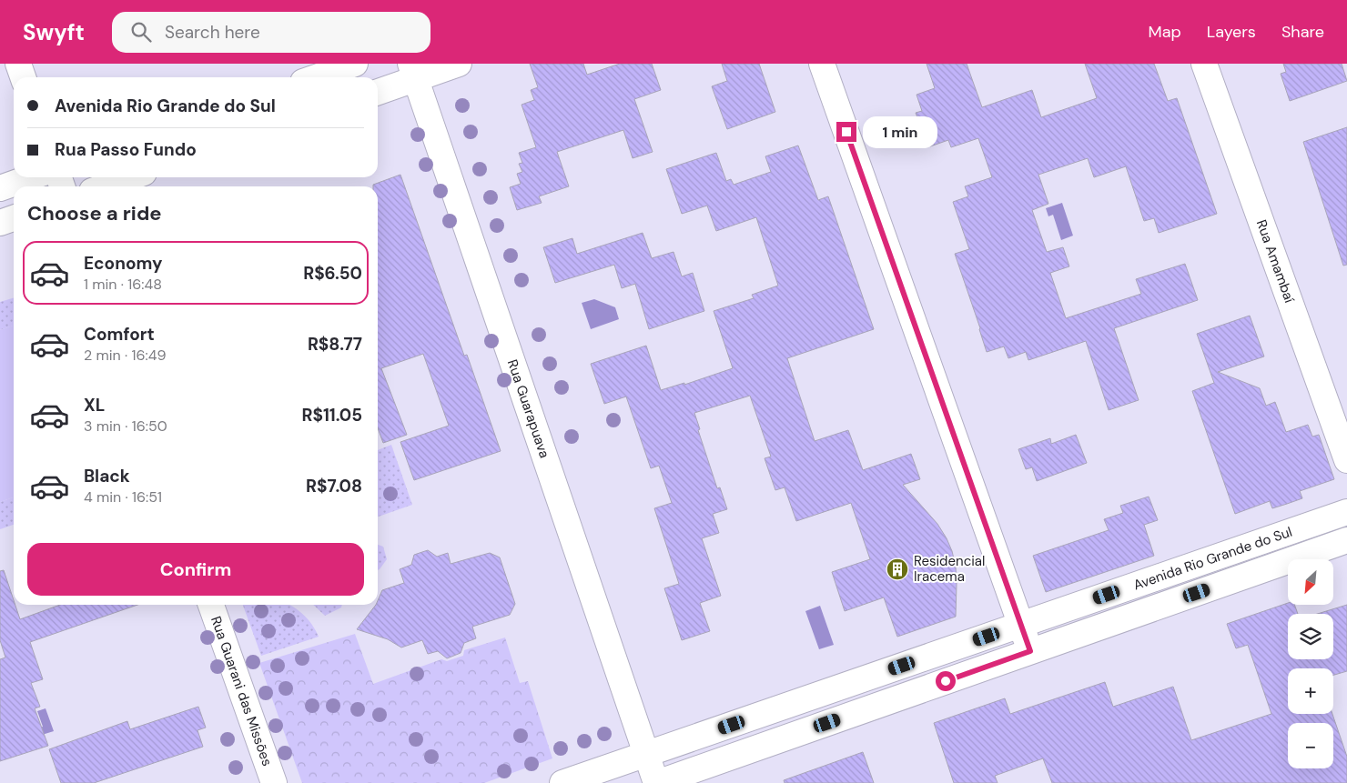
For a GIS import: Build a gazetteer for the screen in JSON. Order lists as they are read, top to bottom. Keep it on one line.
{"streets":{"street":["Rua Amambaí","Rua Guarapuava","Avenida Rio Grande do Sul","Rua Guarani das Missões"]},"crossings":[["Rua Guarapuava","Avenida Rio Grande do Sul"]],"places":{"building":["Residencial Iracema"]},"north":"bottom left","page":{"header":"Swyft","search":"Search here","nav":["Map","Layers","Share"],"banner":["Avenida Rio Grande do Sul","Rua Passo Fundo"],"bubble":"1 min","heading":"Choose a ride","list":[{"name":"Economy","note":"1 min · 16:48","value":"R$6.50"},{"name":"Comfort","note":"2 min · 16:49","value":"R$8.77"},{"name":"XL","note":"3 min · 16:50","value":"R$11.05"},{"name":"Black","note":"4 min · 16:51","value":"R$7.08"}],"buttons":"Confirm","map_buttons":["+","−"]}}
